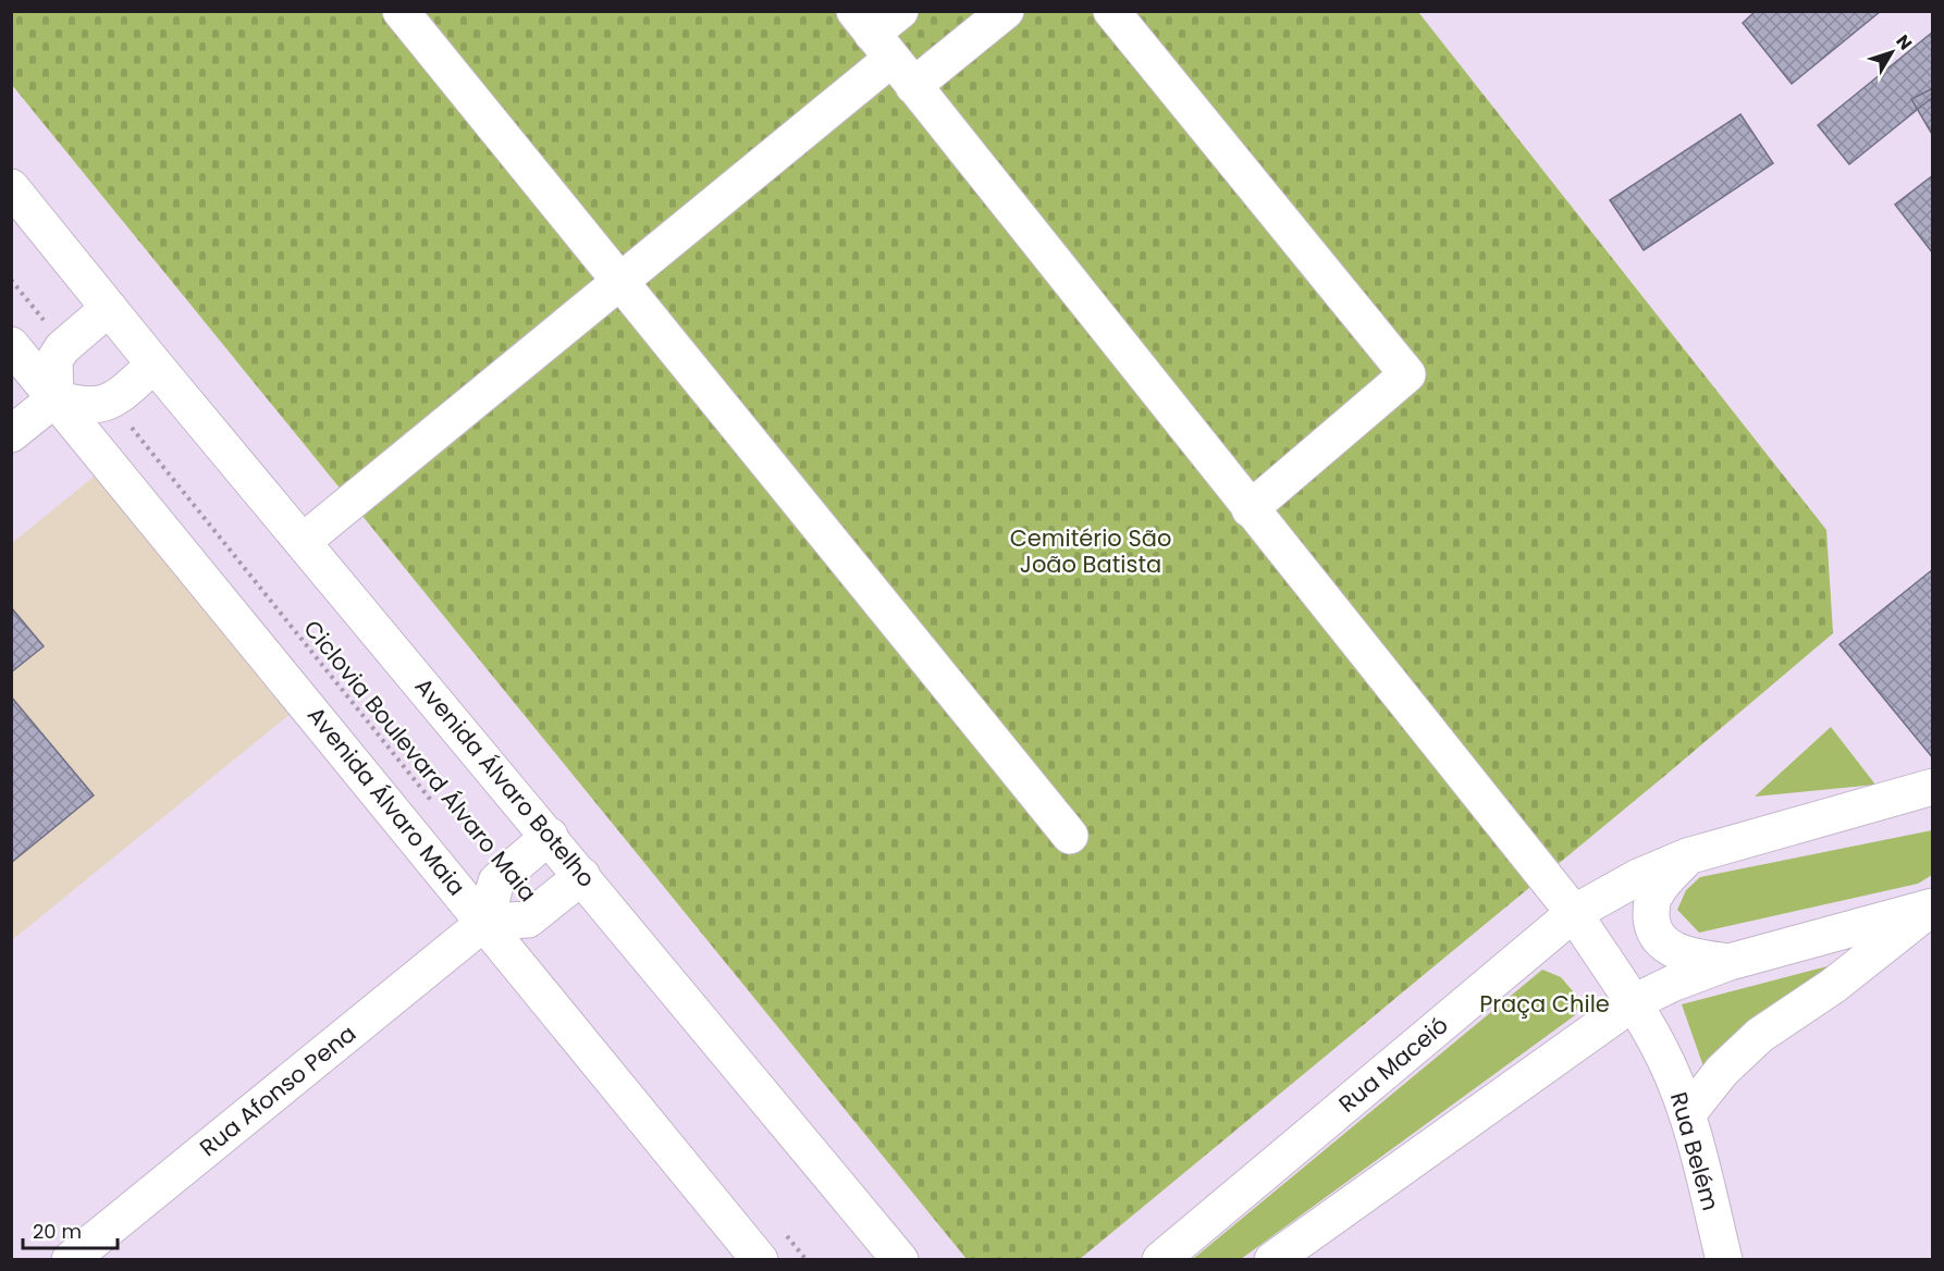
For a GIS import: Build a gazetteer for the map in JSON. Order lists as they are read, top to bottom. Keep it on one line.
{"streets":{"main road":["Avenida Álvaro Botelho","Avenida Álvaro Maia","Rua Maceió","Rua Afonso Pena","Rua Belém"],"path":["Ciclovia Boulevard Álvaro Maia"]},"crossings":[["Avenida Álvaro Maia","Rua Afonso Pena"],["Rua Maceió","Rua Belém"]],"parks":["Cemitério São João Batista","Praça Chile"],"scale_bar":"20 m","north":"top right"}
